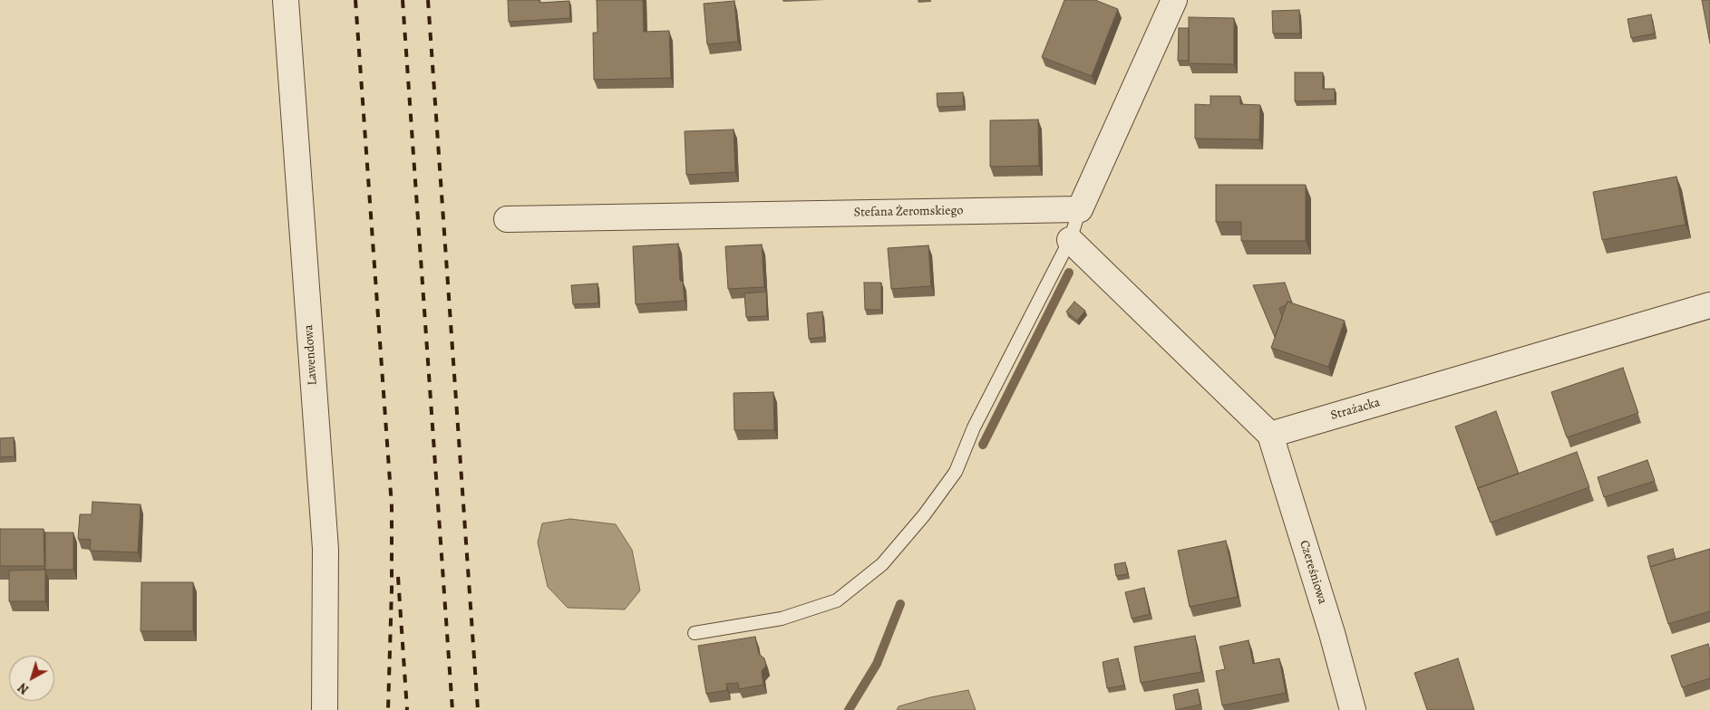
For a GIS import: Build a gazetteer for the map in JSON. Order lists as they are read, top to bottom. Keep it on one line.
{"streets":{"street":["Stefana Żeromskiego","Lawendowa","Strażacka","Czereśniowa"]},"crossings":[["Strażacka","Czereśniowa"]],"north":"bottom left"}
